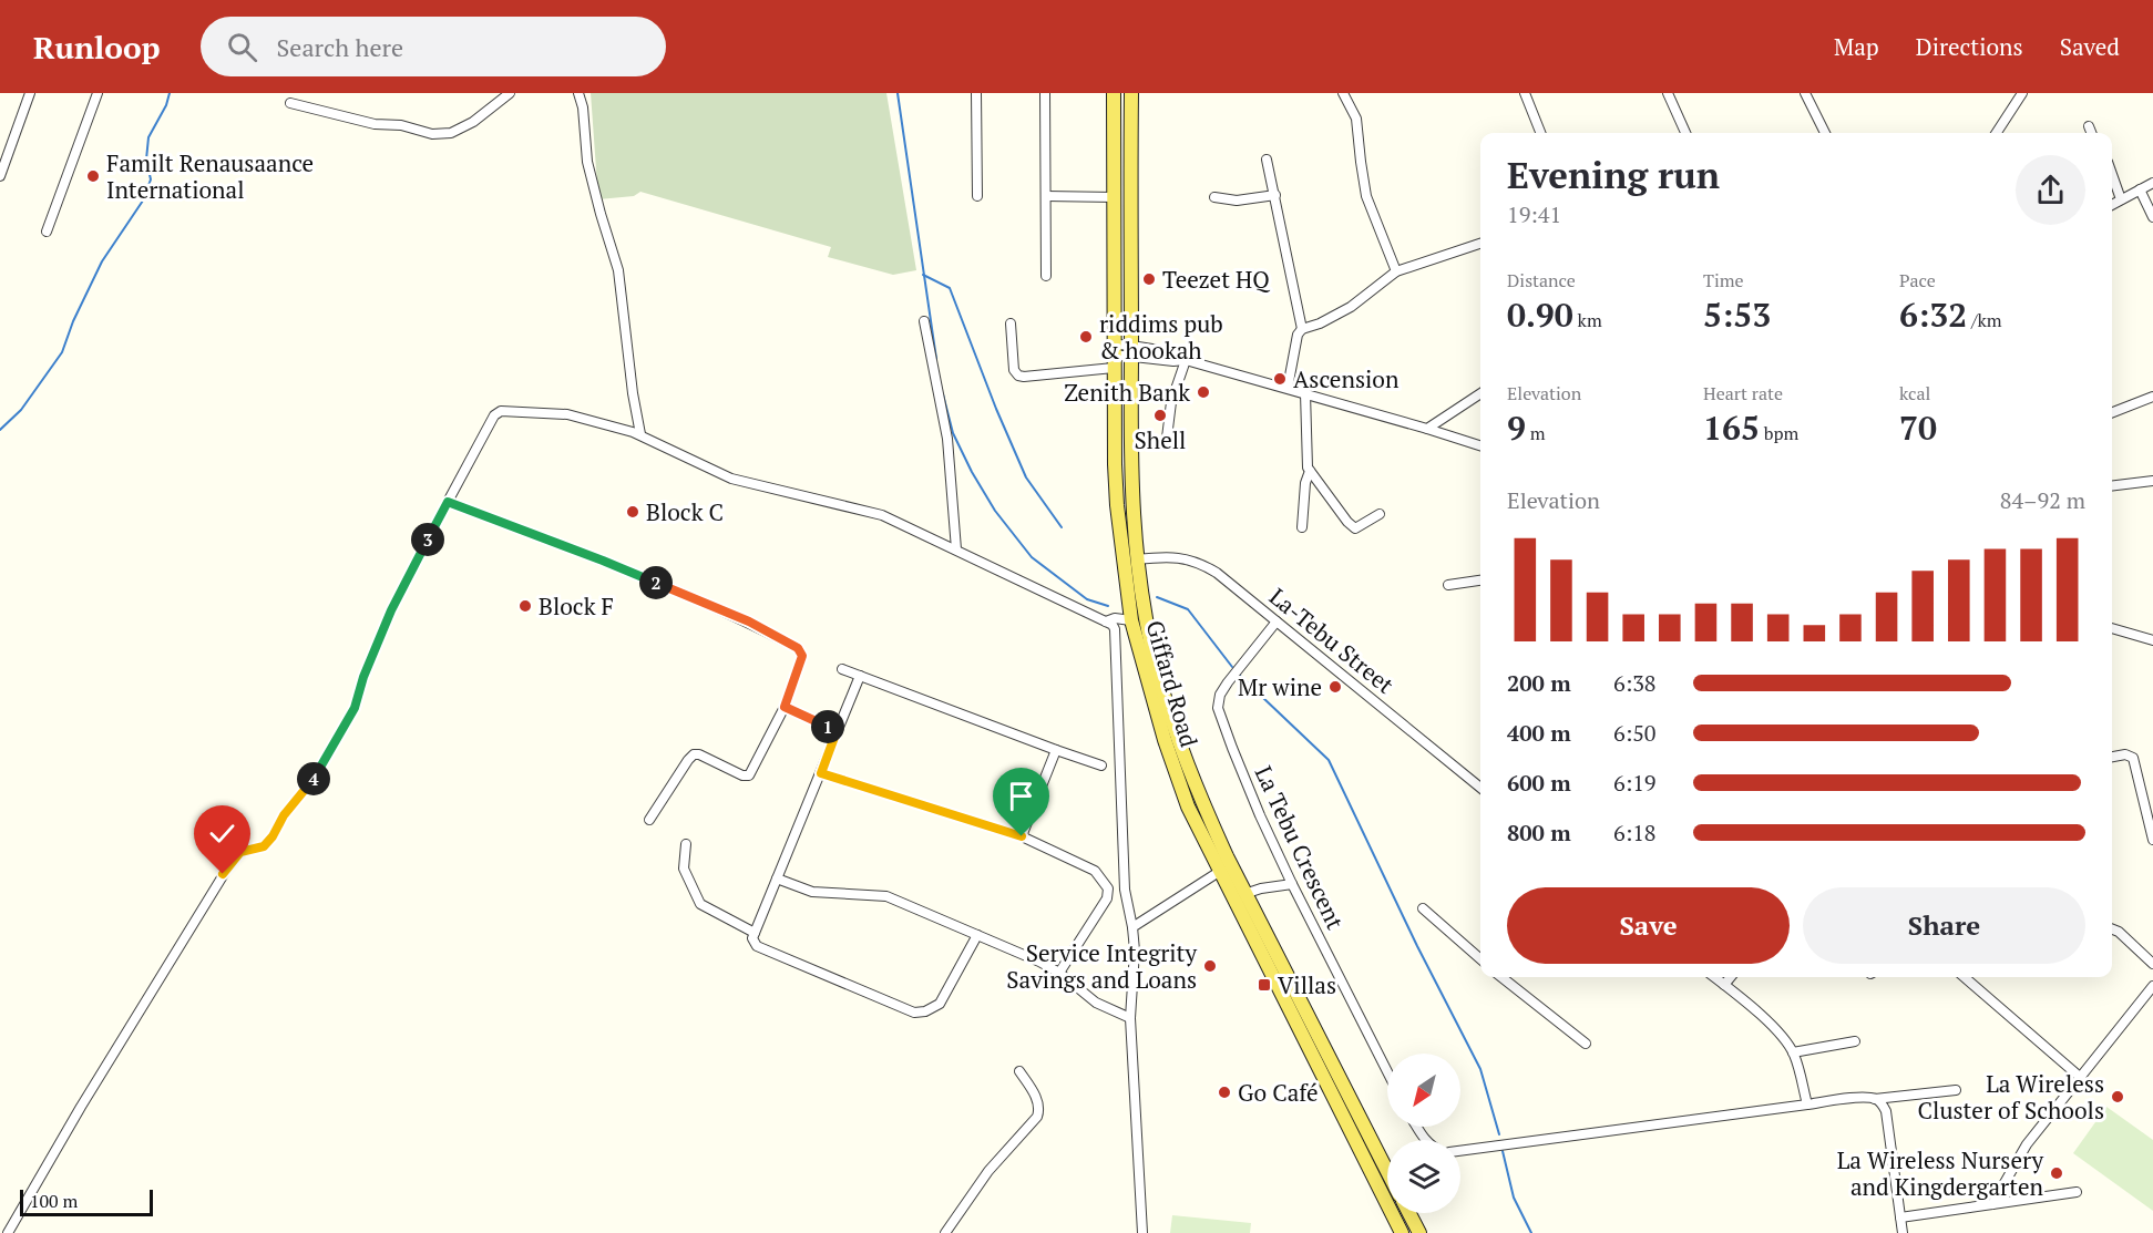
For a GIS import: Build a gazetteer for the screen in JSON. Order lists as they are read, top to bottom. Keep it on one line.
{"streets":{"main road":["Giffard Road"],"street":["La-Tebu Street","La Tebu Crescent"]},"crossings":[["La-Tebu Street","Giffard Road"],["La-Tebu Street","La Tebu Crescent"]],"places":{"other":["Familt Renausaance International","Teezet HQ","riddims pub & hookah","Ascension","Zenith Bank","Shell","Block C","Block F","Mr wine","Service Integrity Savings and Loans","Go Café","La Wireless Cluster of Schools","La Wireless Nursery and Kingdergarten"],"transit":["Villas"]},"scale_bar":"100 m","north":"bottom left","page":{"header":"Runloop","search":"Search here","nav":["Map","Directions","Saved"],"heading":["Evening run","19:41"],"stats":[["Distance","0.90 km"],["Time","5:53"],["Pace","6:32 /km"],["Elevation","9 m"],["Heart rate","165 bpm"],["kcal","70"]],"chart":["Elevation","84–92 m"],"pins":["3","2","1","4"],"list":[{"name":"200 m","note":"6:38"},{"name":"400 m","note":"6:50"},{"name":"600 m","note":"6:19"},{"name":"800 m","note":"6:18"}],"buttons":["Save","Share"],"scale":"100 m"}}
